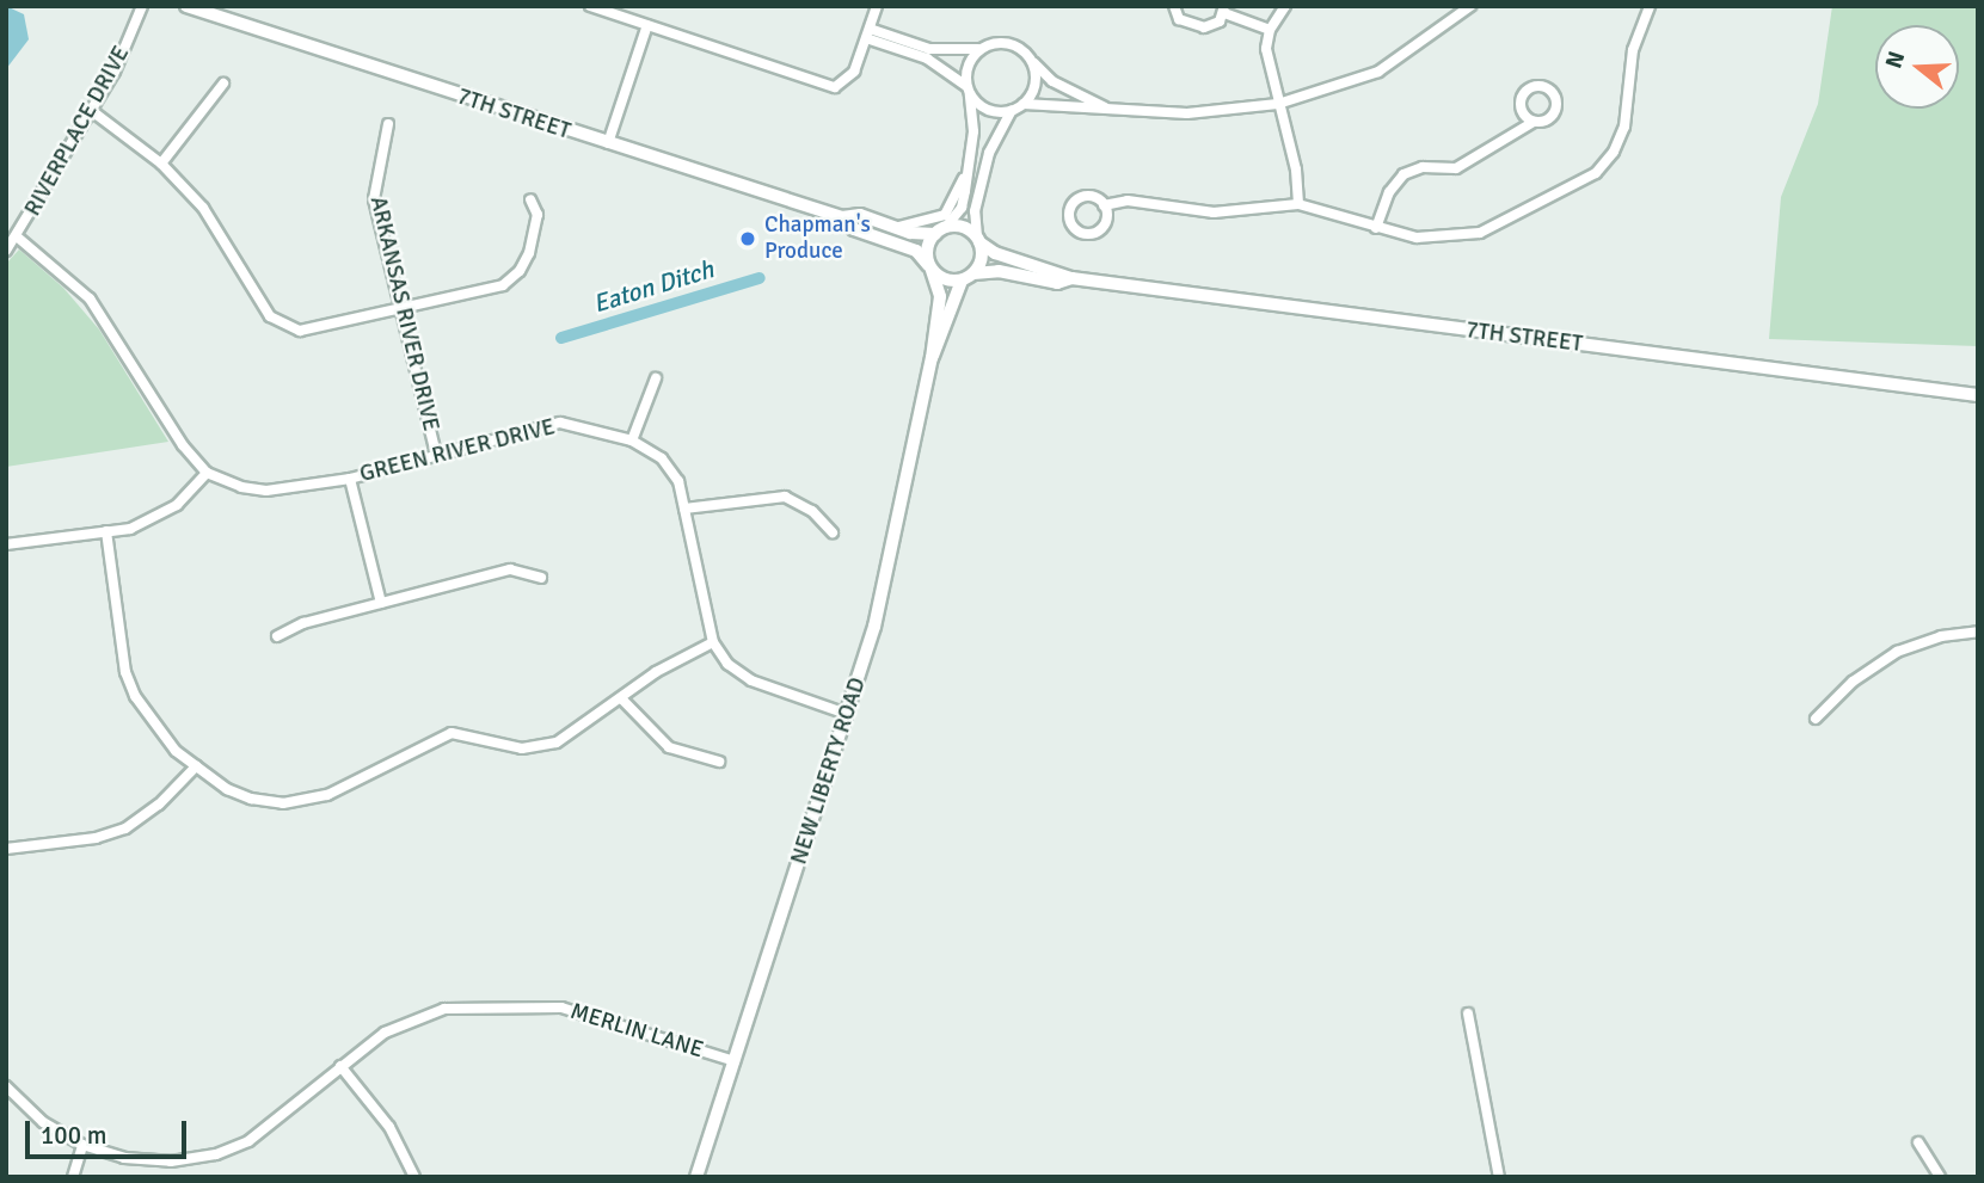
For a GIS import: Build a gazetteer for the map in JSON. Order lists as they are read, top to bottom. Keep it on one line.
{"streets":{"street":["7TH STREET","RIVERPLACE DRIVE","ARKANSAS RIVER DRIVE","GREEN RIVER DRIVE","NEW LIBERTY ROAD","MERLIN LANE"]},"crossings":[["7TH STREET","NEW LIBERTY ROAD"],["ARKANSAS RIVER DRIVE","GREEN RIVER DRIVE"],["GREEN RIVER DRIVE","NEW LIBERTY ROAD"],["NEW LIBERTY ROAD","MERLIN LANE"]],"water":["Eaton Ditch"],"places":["Chapman's Produce"],"scale_bar":"100 m","north":"left"}
